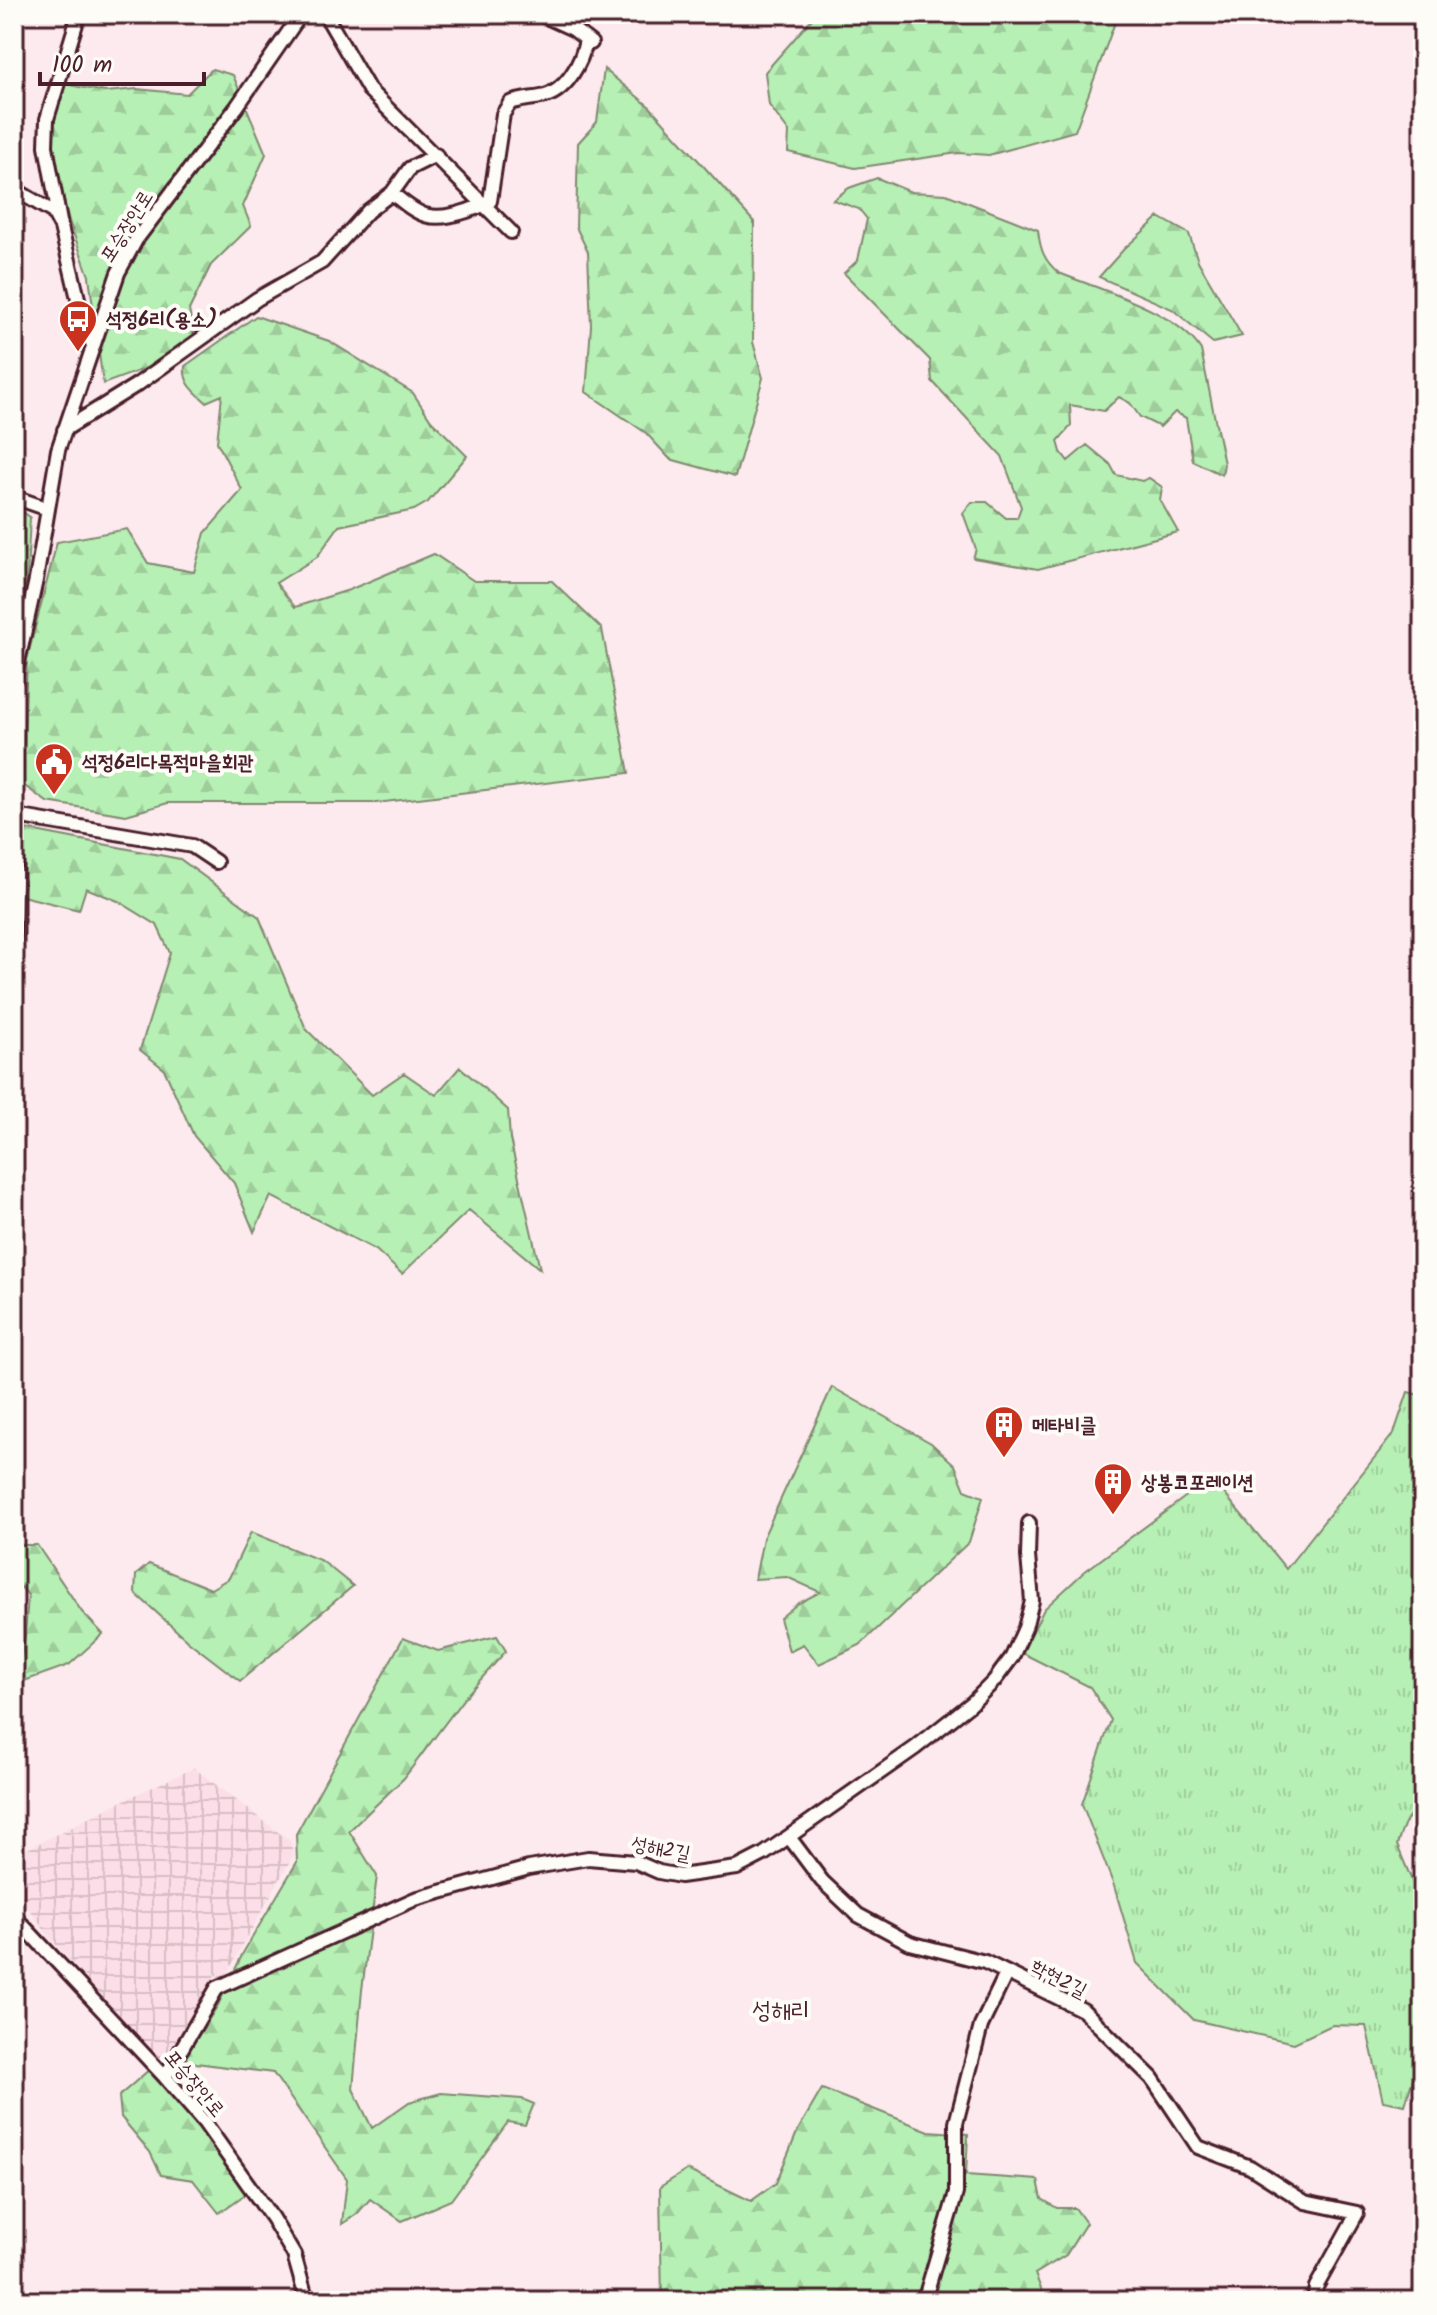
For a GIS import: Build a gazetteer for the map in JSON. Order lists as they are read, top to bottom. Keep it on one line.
{"streets":{"street":["포승장안로","성해2길","학현2길"]},"crossings":[["포승장안로","성해2길"]],"districts":["성해리"],"places":{"bus stop":["석정6리(용소)"],"public building":["석정6리다목적마을회관"],"building":["메타비클","상봉코포레이션"]},"scale_bar":"100 m"}
